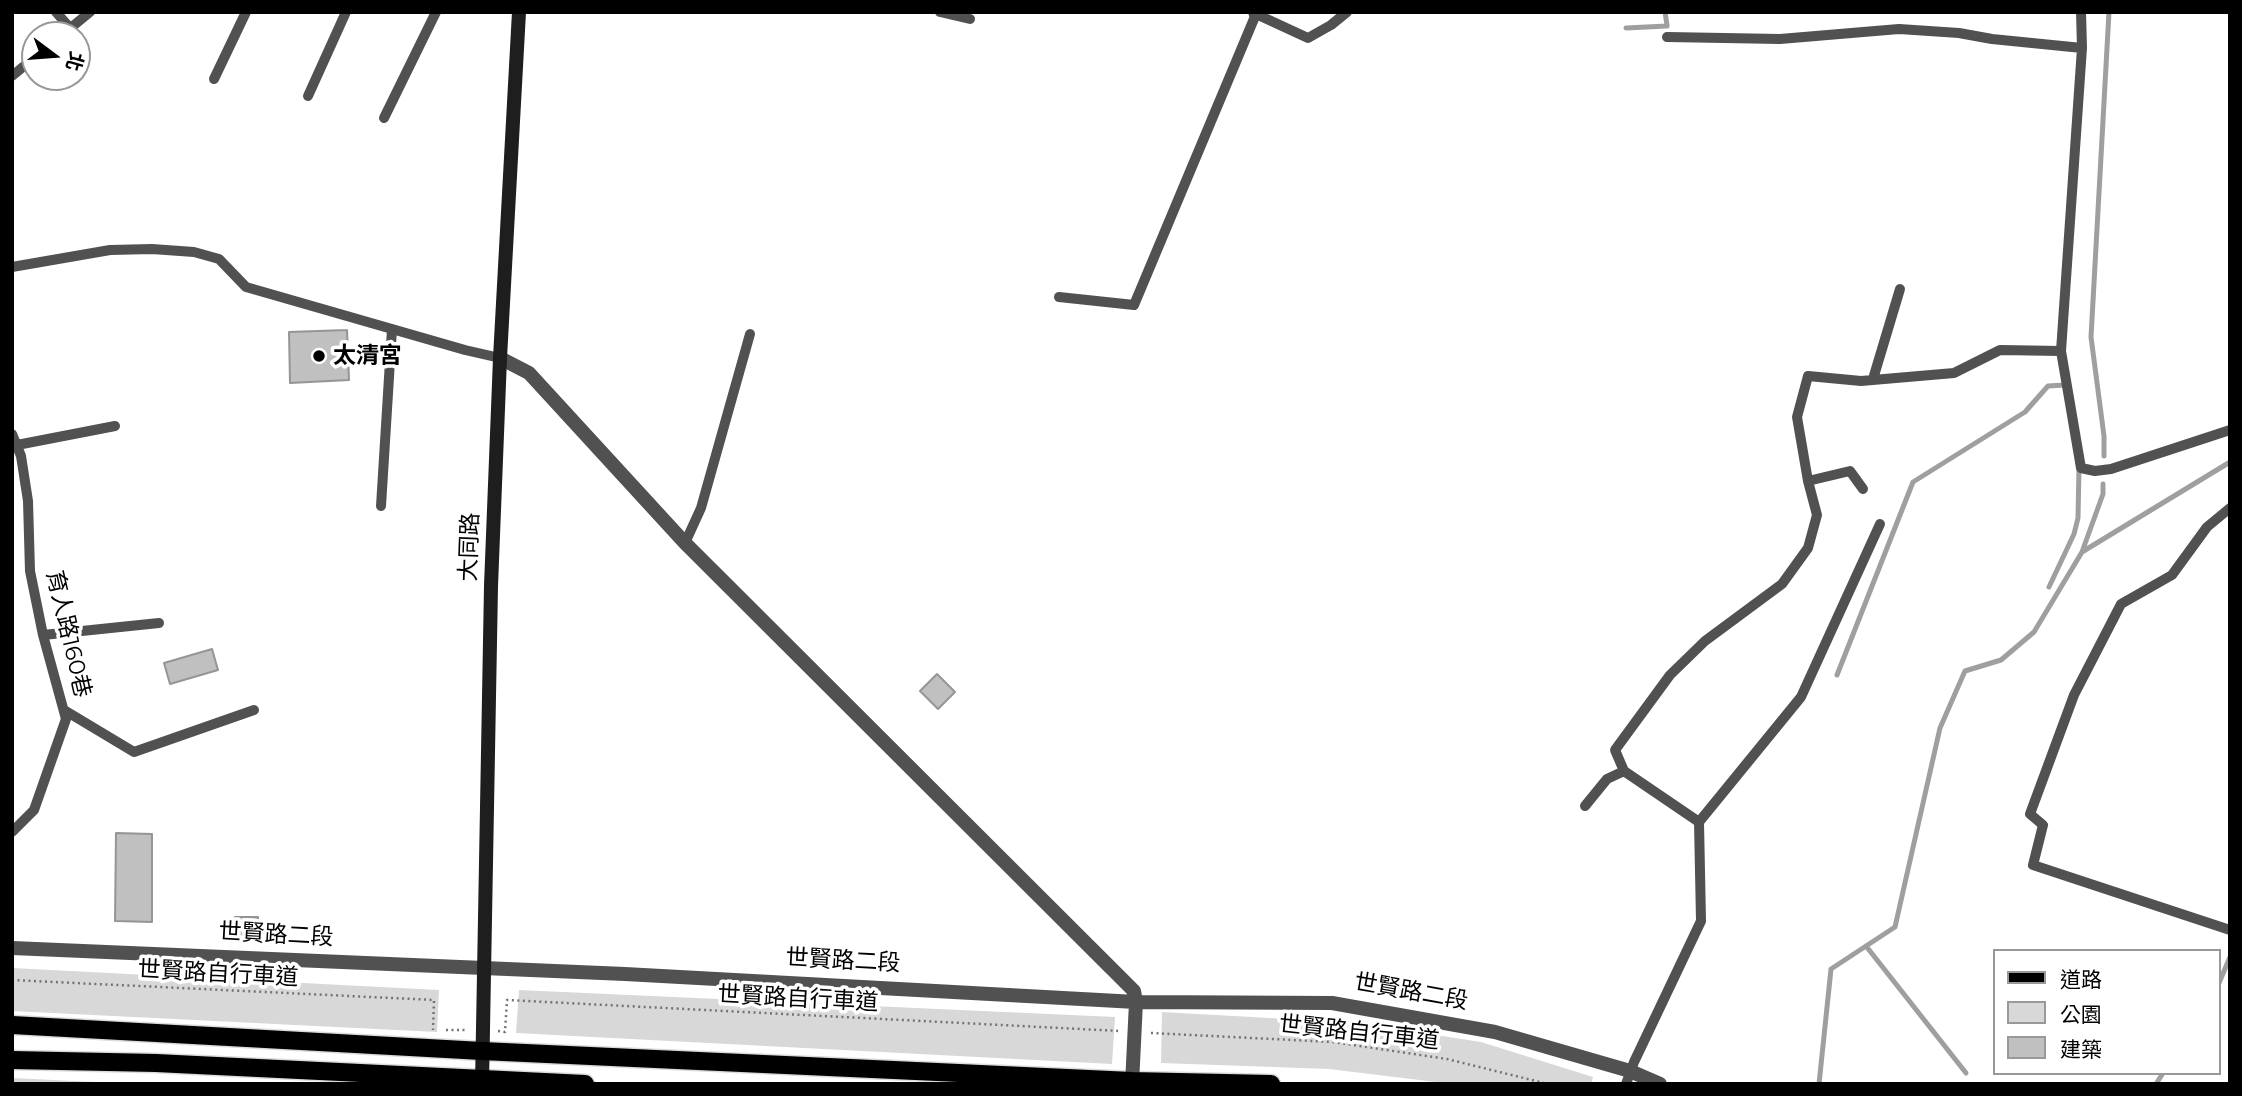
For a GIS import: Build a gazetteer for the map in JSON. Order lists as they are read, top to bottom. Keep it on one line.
{"streets":{"street":["大同路","世賢路二段"],"lane":["育人路160巷"],"path":["世賢路自行車道"]},"crossings":[["大同路","世賢路二段"]],"places":["太清宮"],"legend":["道路","公園","建築"],"north":"right"}
